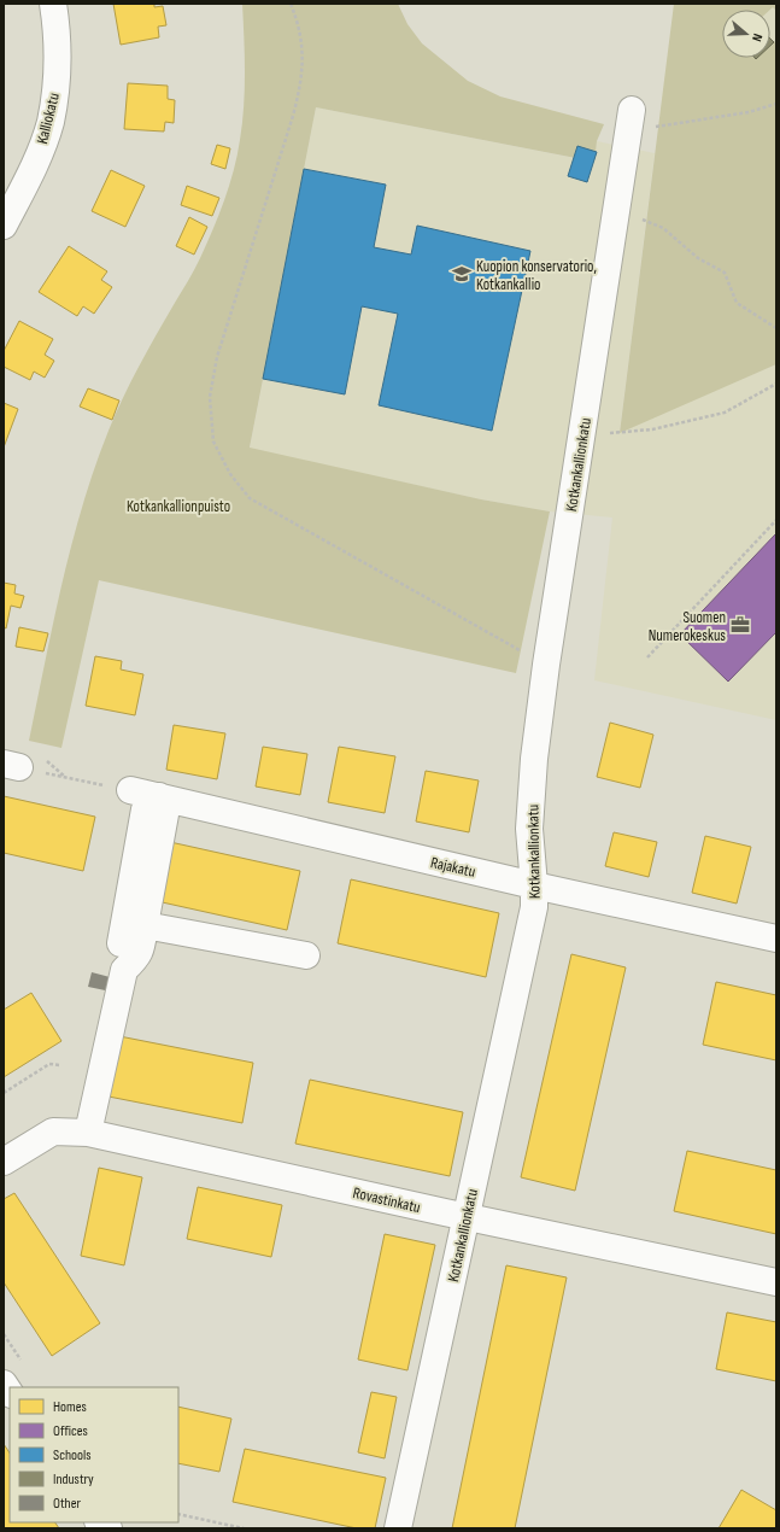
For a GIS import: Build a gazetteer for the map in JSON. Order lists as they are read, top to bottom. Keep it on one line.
{"streets":{"street":["Kalliokatu","Kotkankallionkatu","Rajakatu","Rovastinkatu"]},"crossings":[["Kotkankallionkatu","Rajakatu"],["Kotkankallionkatu","Rovastinkatu"]],"parks":["Kotkankallionpuisto"],"places":{"school or university":["Kuopion konservatorio, Kotkankallio"],"office":["Suomen Numerokeskus"]},"legend":["Homes","Offices","Schools","Industry","Other"],"north":"right"}
